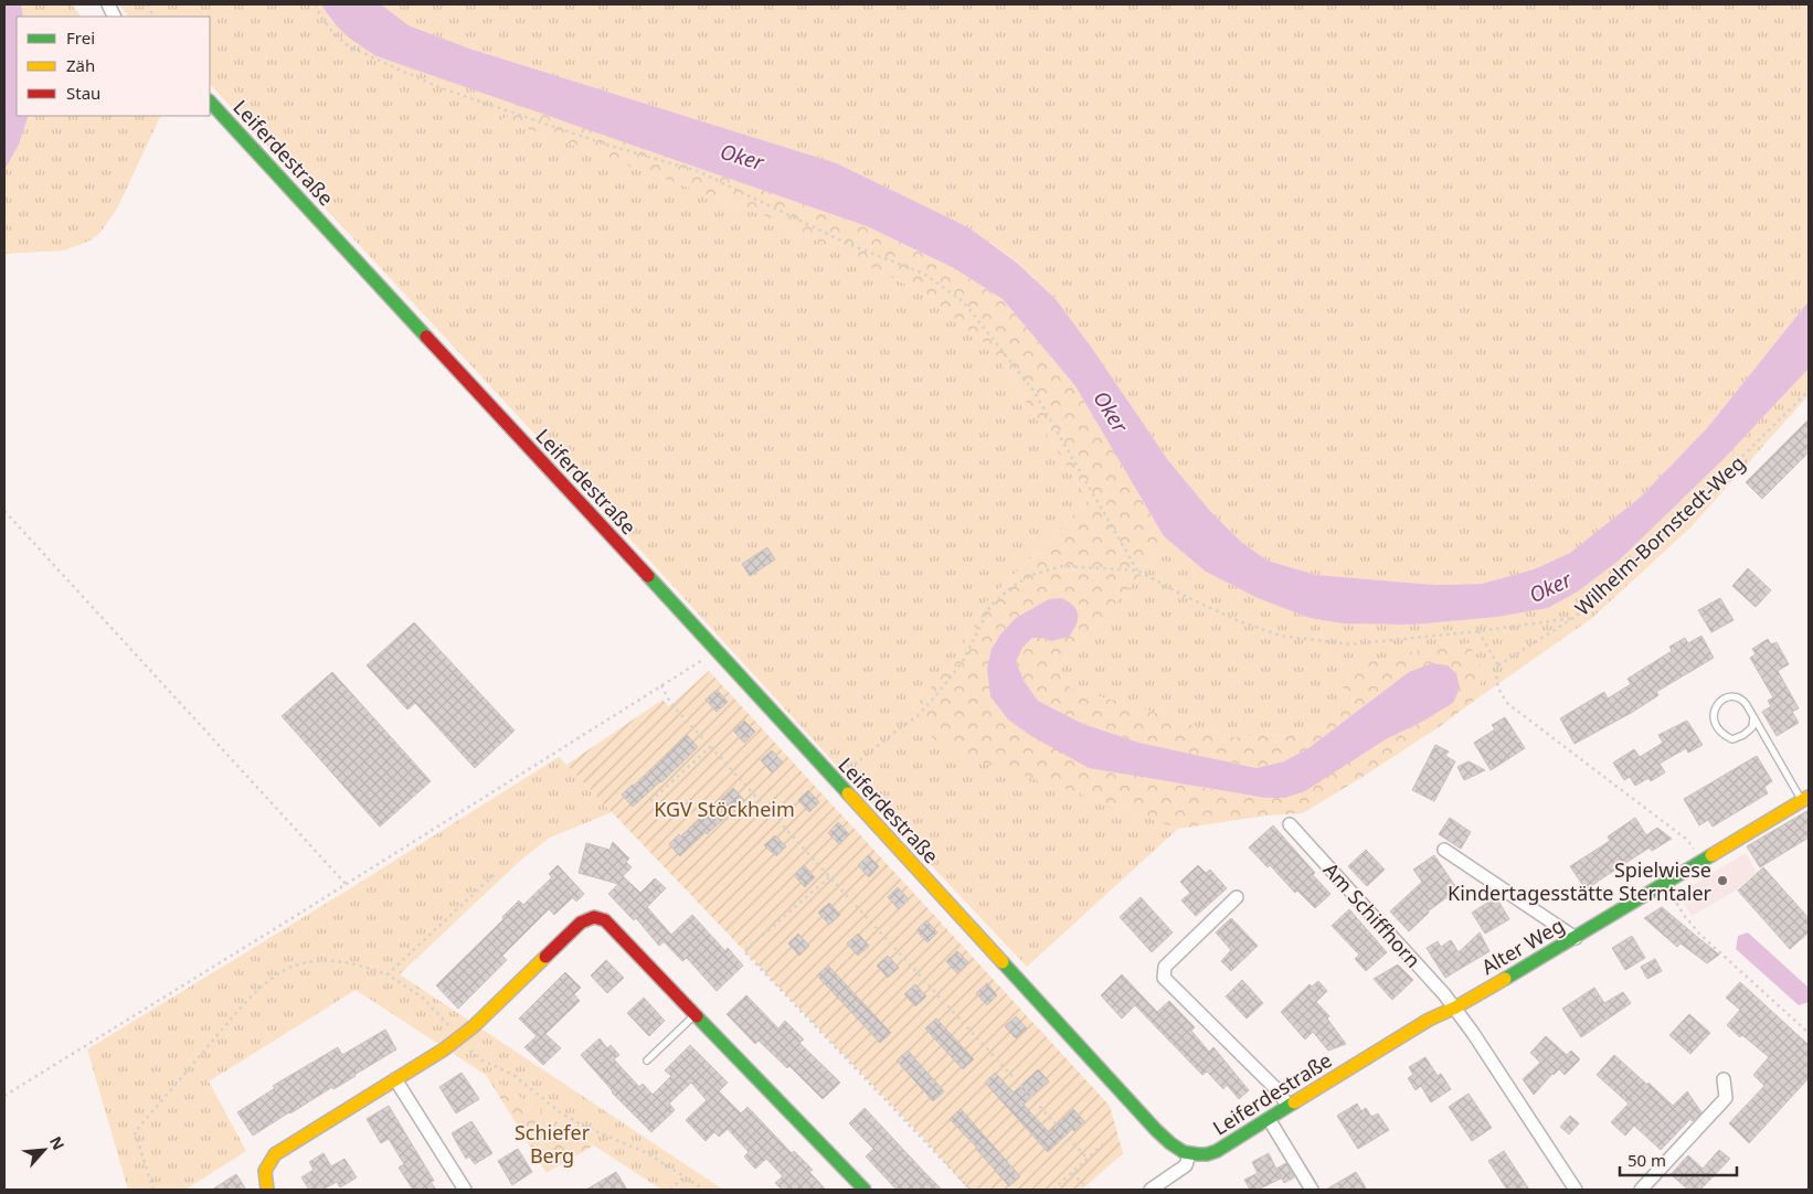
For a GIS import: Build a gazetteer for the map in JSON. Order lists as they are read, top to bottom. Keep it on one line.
{"streets":{"street":["Leiferdestraße","Am Schiffhorn","Alter Weg"],"path":["Wilhelm-Bornstedt-Weg"]},"crossings":[["Leiferdestraße","Am Schiffhorn"],["Leiferdestraße","Alter Weg"],["Am Schiffhorn","Alter Weg"]],"water":["Oker"],"parks":["KGV Stöckheim","Schiefer Berg"],"places":["Spielwiese Kindertagesstätte Sterntaler"],"legend":["Frei","Zäh","Stau"],"scale_bar":"50 m","north":"top right"}
